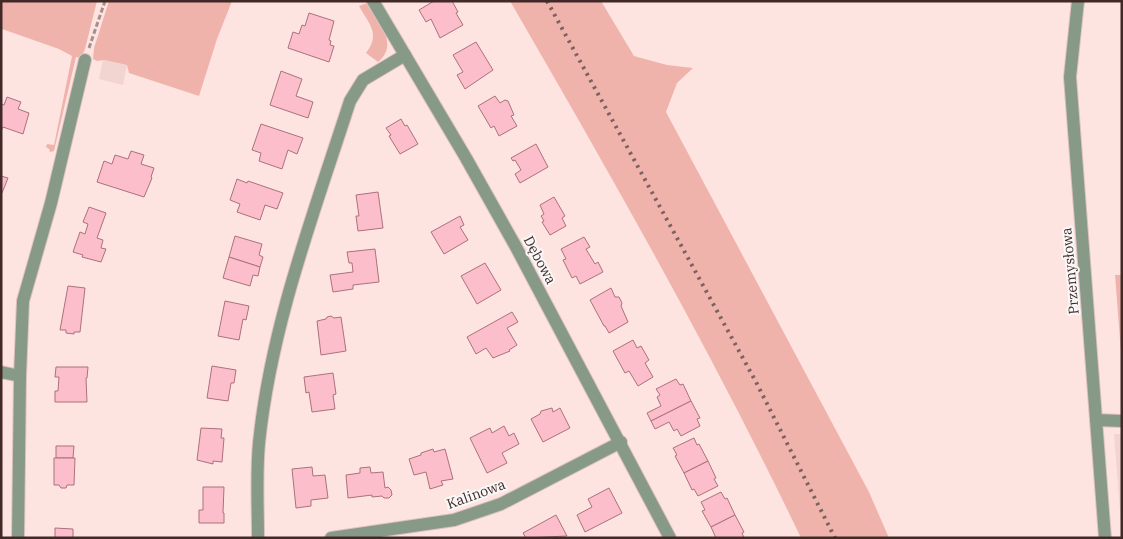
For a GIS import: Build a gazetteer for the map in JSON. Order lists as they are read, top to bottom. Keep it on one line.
{"streets":{"street":["Dębowa","Przemysłowa","Kalinowa"]},"crossings":[["Dębowa","Kalinowa"]]}
